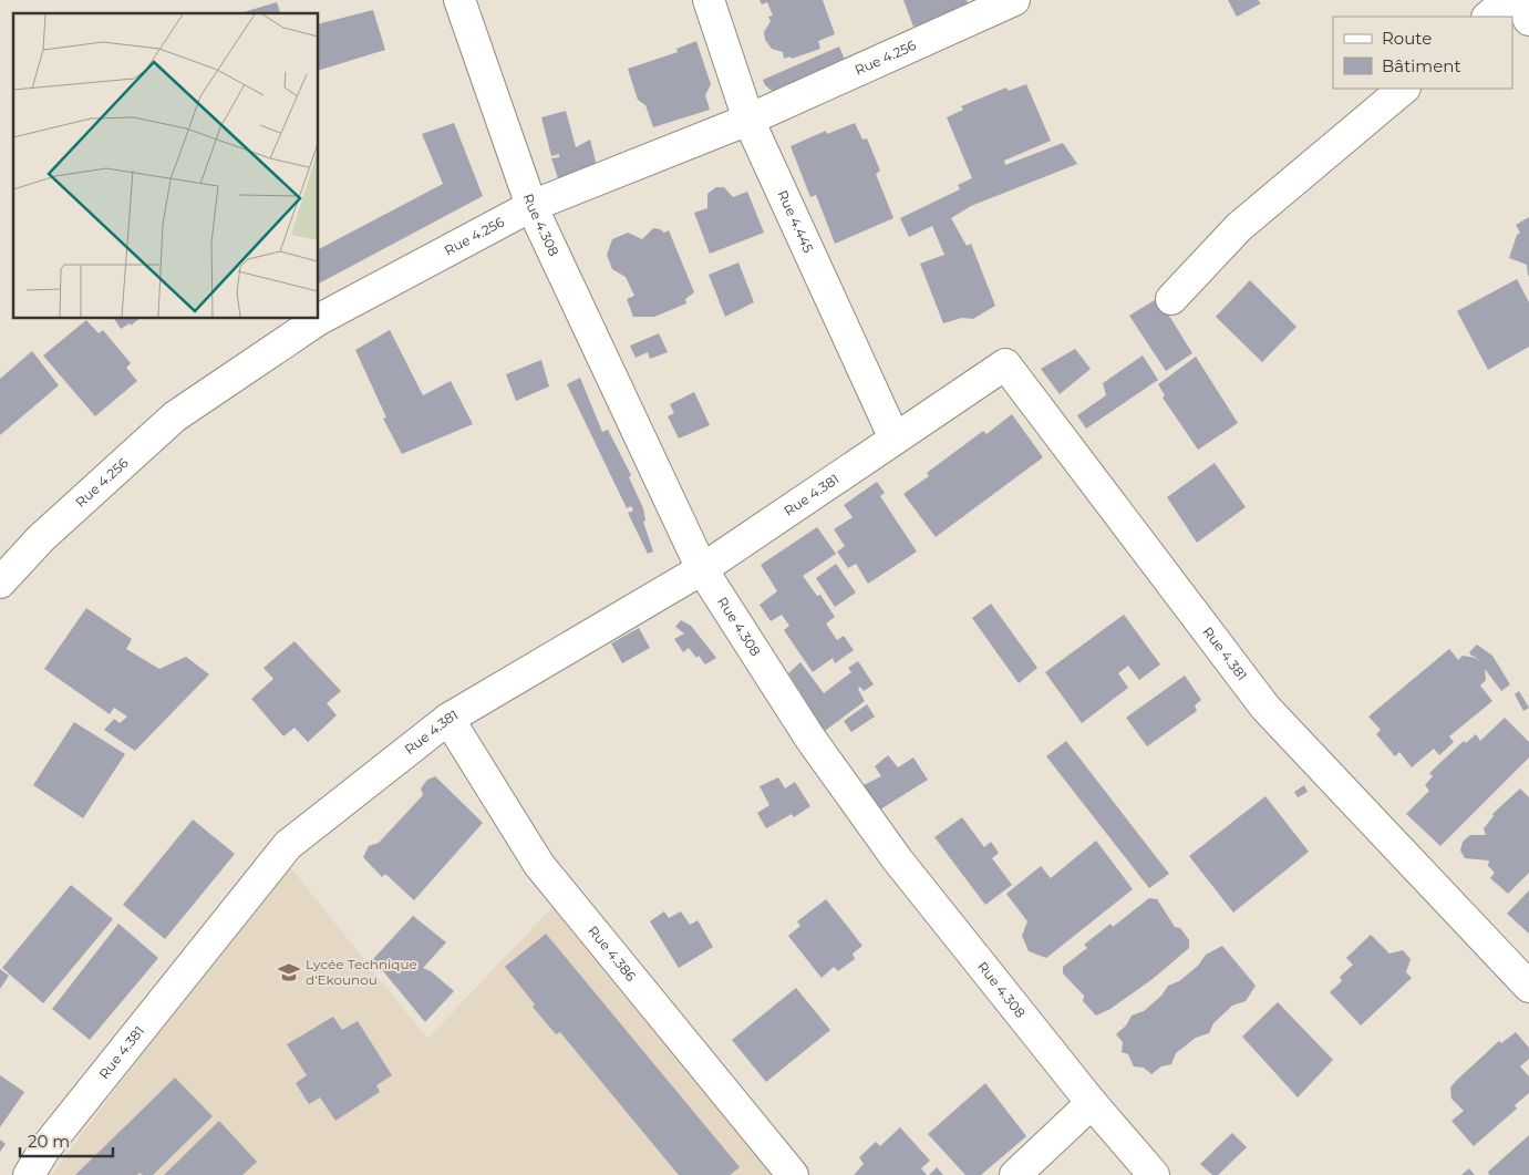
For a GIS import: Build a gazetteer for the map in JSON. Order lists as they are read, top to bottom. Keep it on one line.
{"streets":{"street":["Rue 4.256","Rue 4.445","Rue 4.308","Rue 4.381","Rue 4.386"]},"crossings":[["Rue 4.256","Rue 4.445"],["Rue 4.256","Rue 4.308"],["Rue 4.445","Rue 4.381"],["Rue 4.308","Rue 4.381"],["Rue 4.381","Rue 4.386"]],"places":{"school or university":["Lycée Technique d'Ekounou"]},"legend":["Route","Bâtiment"],"scale_bar":"20 m"}
